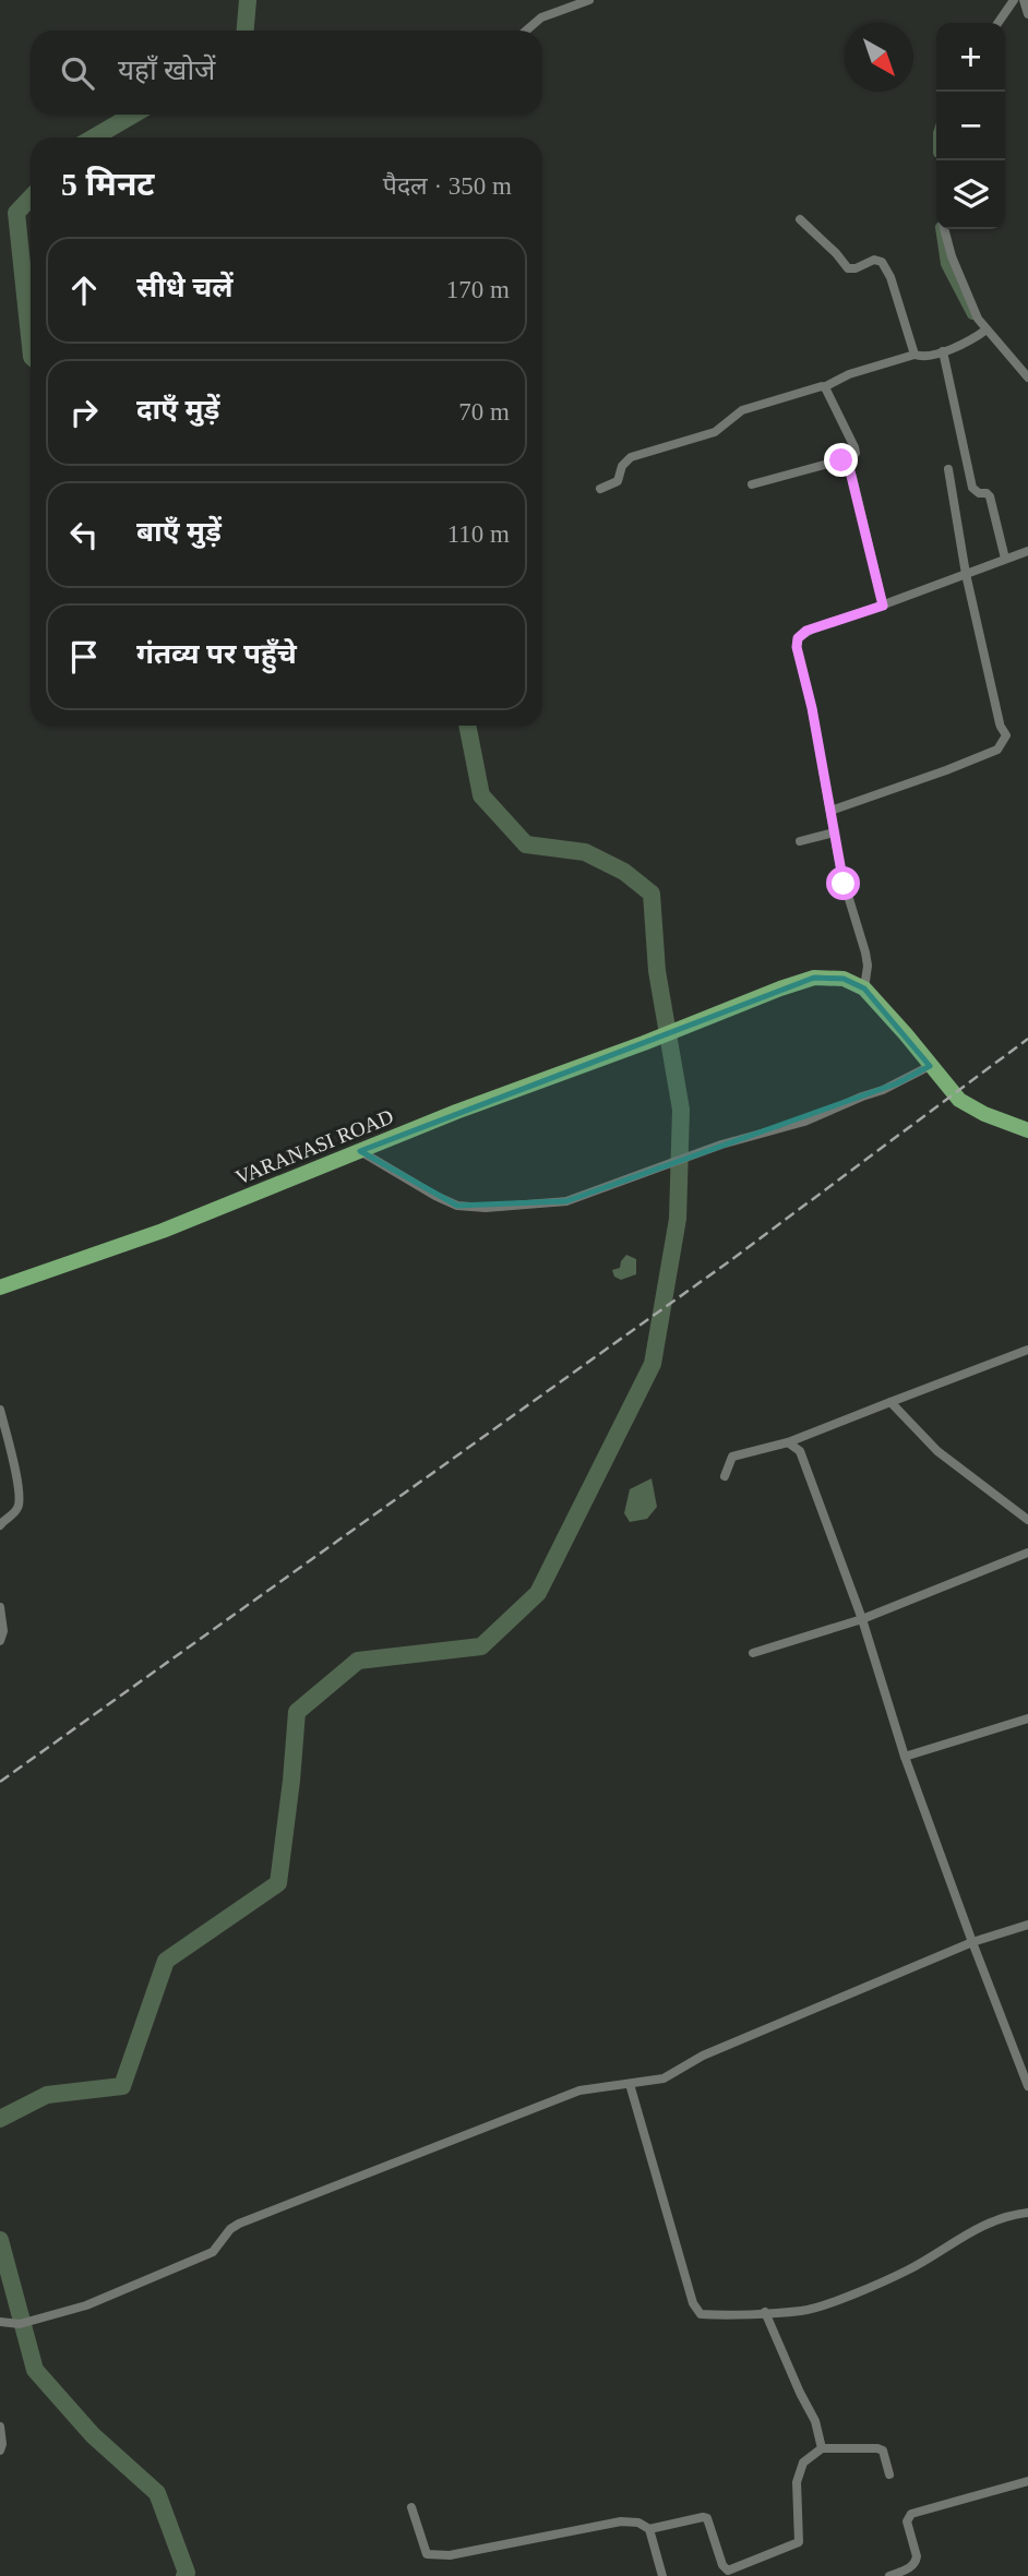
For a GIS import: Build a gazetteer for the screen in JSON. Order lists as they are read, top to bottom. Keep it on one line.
{"streets":{"highway":["VARANASI ROAD"]},"north":"bottom right","page":{"map_buttons":["+","−"],"search":"यहाँ खोजें","heading":["5 मिनट","पैदल · 350 m"],"list":[["सीधे चलें","170 m"],["दाएँ मुड़ें","70 m"],["बाएँ मुड़ें","110 m"],"गंतव्य पर पहुँचे"]}}
